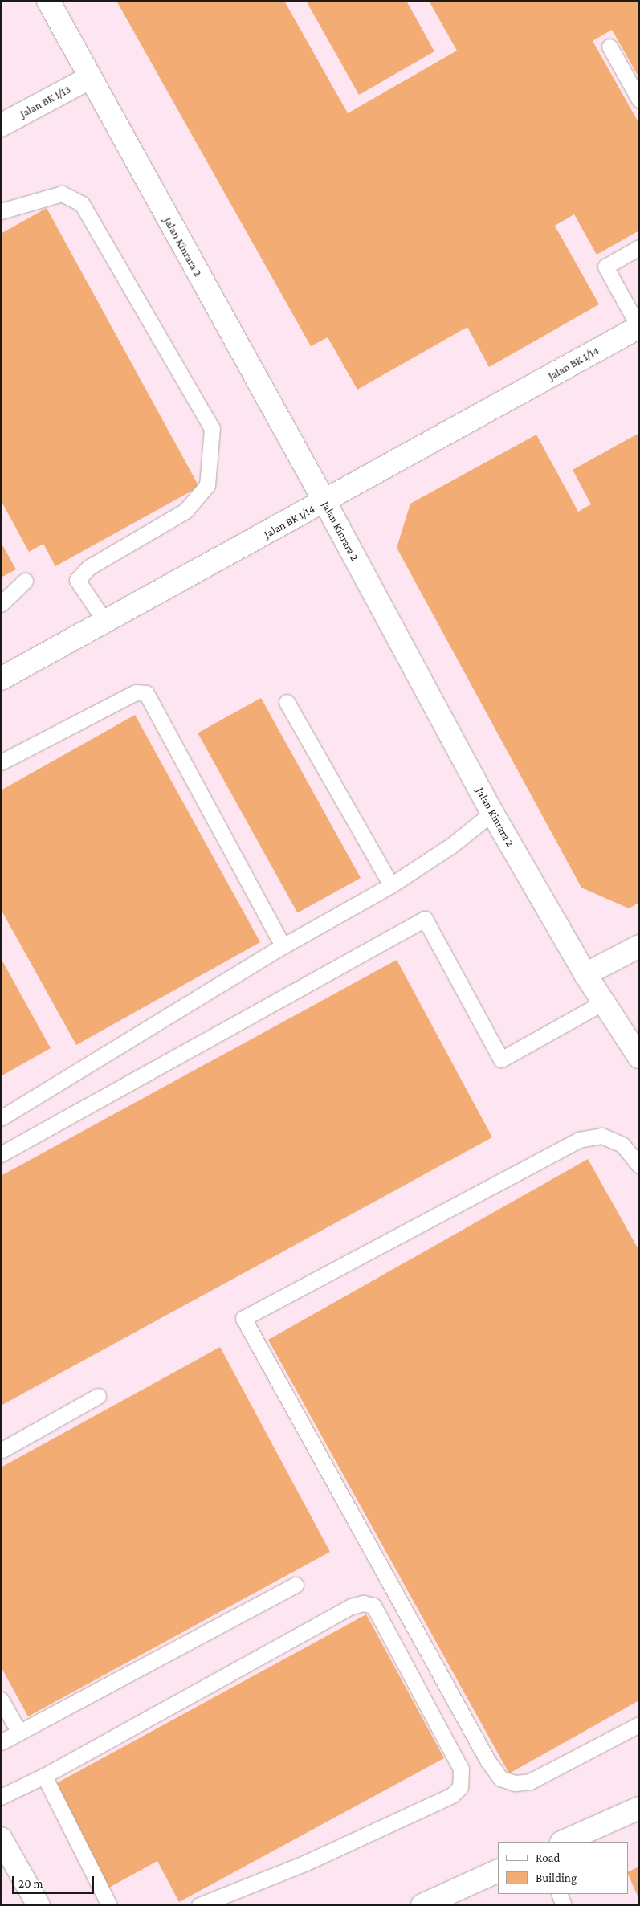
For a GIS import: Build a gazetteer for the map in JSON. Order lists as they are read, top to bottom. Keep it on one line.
{"streets":{"street":["Jalan BK 1/13","Jalan Kinrara 2","Jalan BK 1/14"]},"crossings":[["Jalan BK 1/13","Jalan Kinrara 2"],["Jalan Kinrara 2","Jalan BK 1/14"]],"legend":["Road","Building"],"scale_bar":"20 m"}
